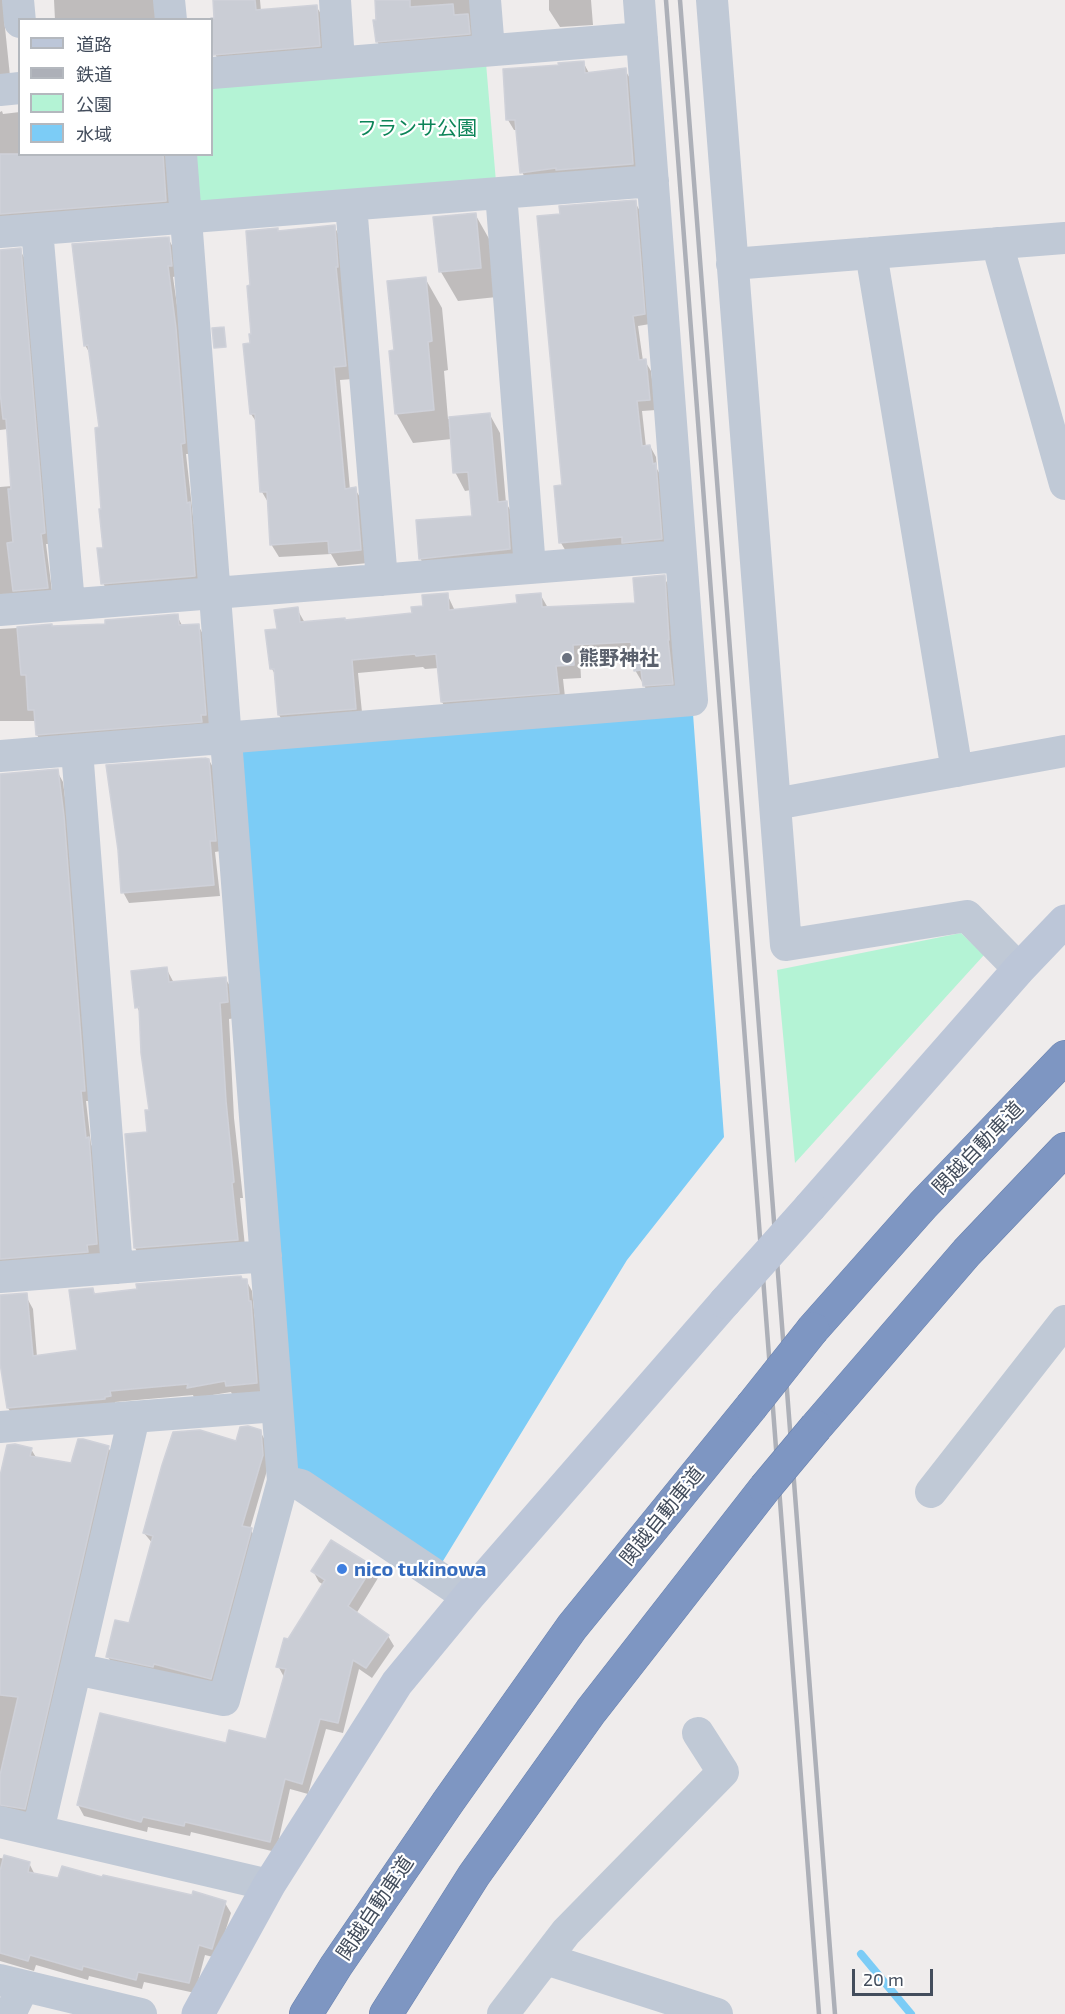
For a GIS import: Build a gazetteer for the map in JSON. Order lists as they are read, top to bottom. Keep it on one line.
{"streets":{"highway":["関越自動車道"]},"parks":["フランサ公園"],"places":["熊野神社","nico tukinowa"],"legend":["道路","鉄道","公園","水域"],"scale_bar":"20 m"}
